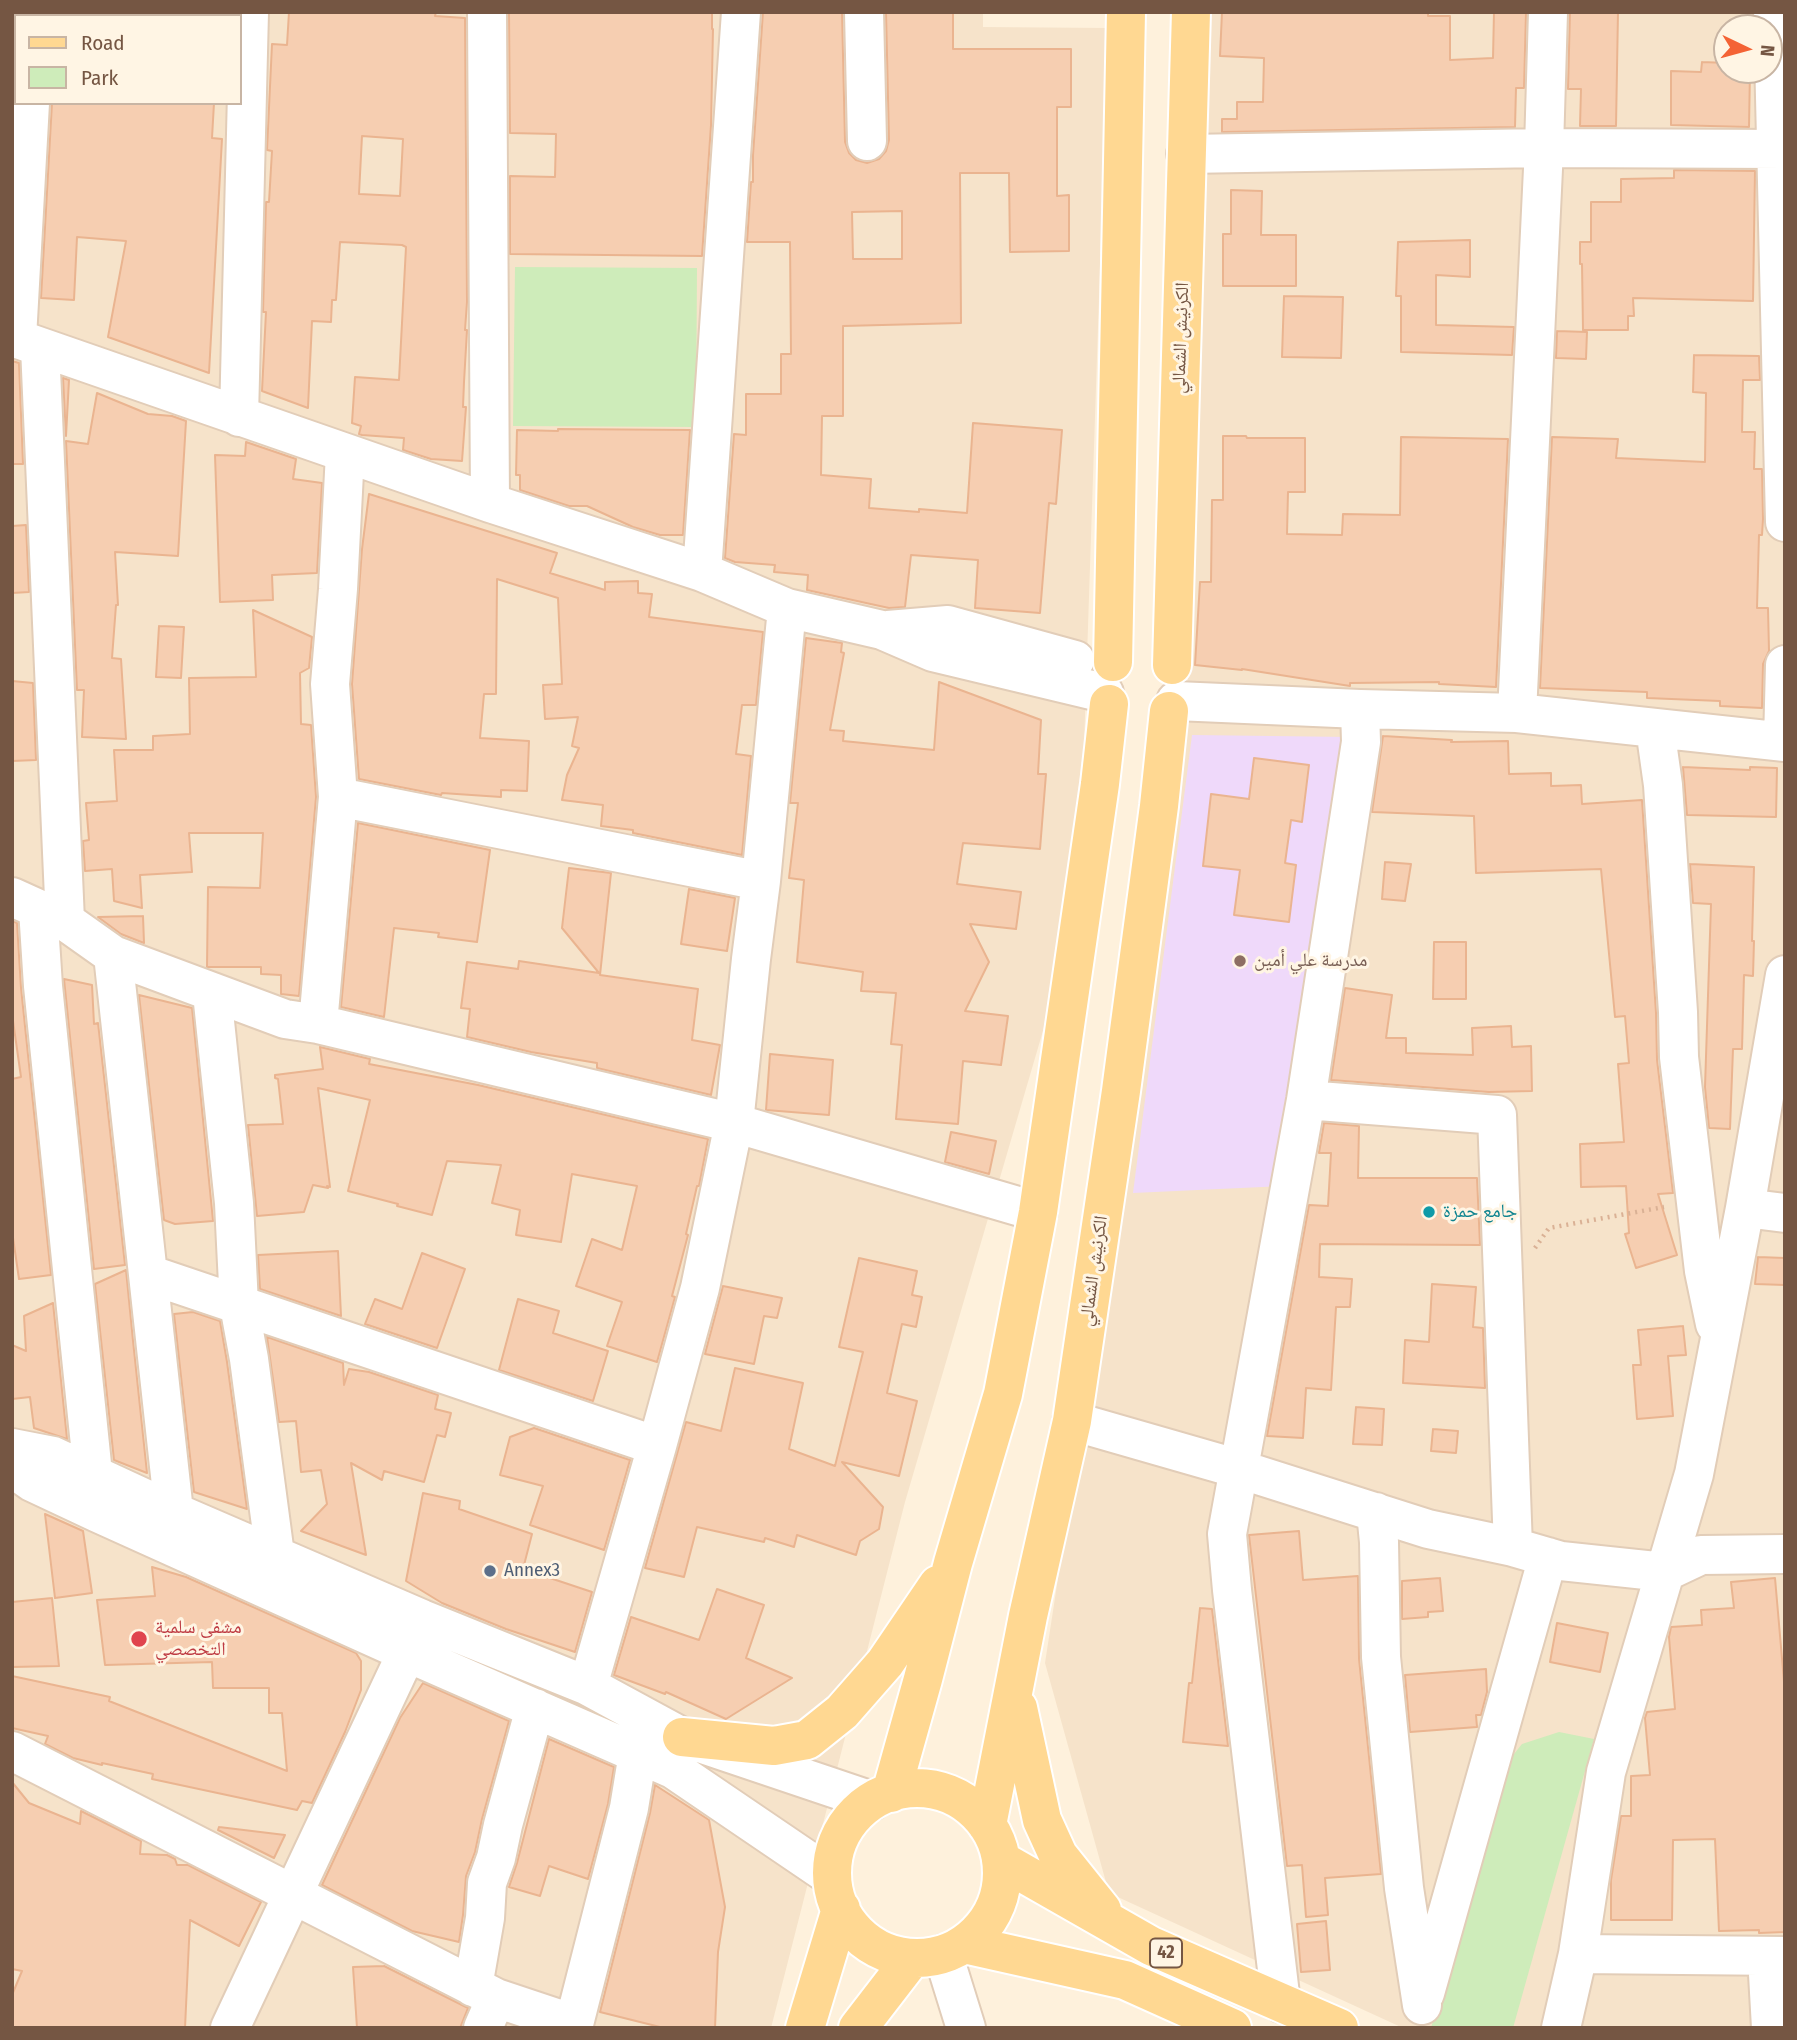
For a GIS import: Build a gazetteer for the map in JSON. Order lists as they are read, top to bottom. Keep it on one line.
{"streets":{"main road":["الكرنيش الشمالي","42"]},"crossings":[["الكرنيش الشمالي","42"]],"places":["مدرسة علي أمين","جامع حمزة","Annex3","مشفى سلمية التخصصي"],"legend":["Road","Park"],"north":"right"}
